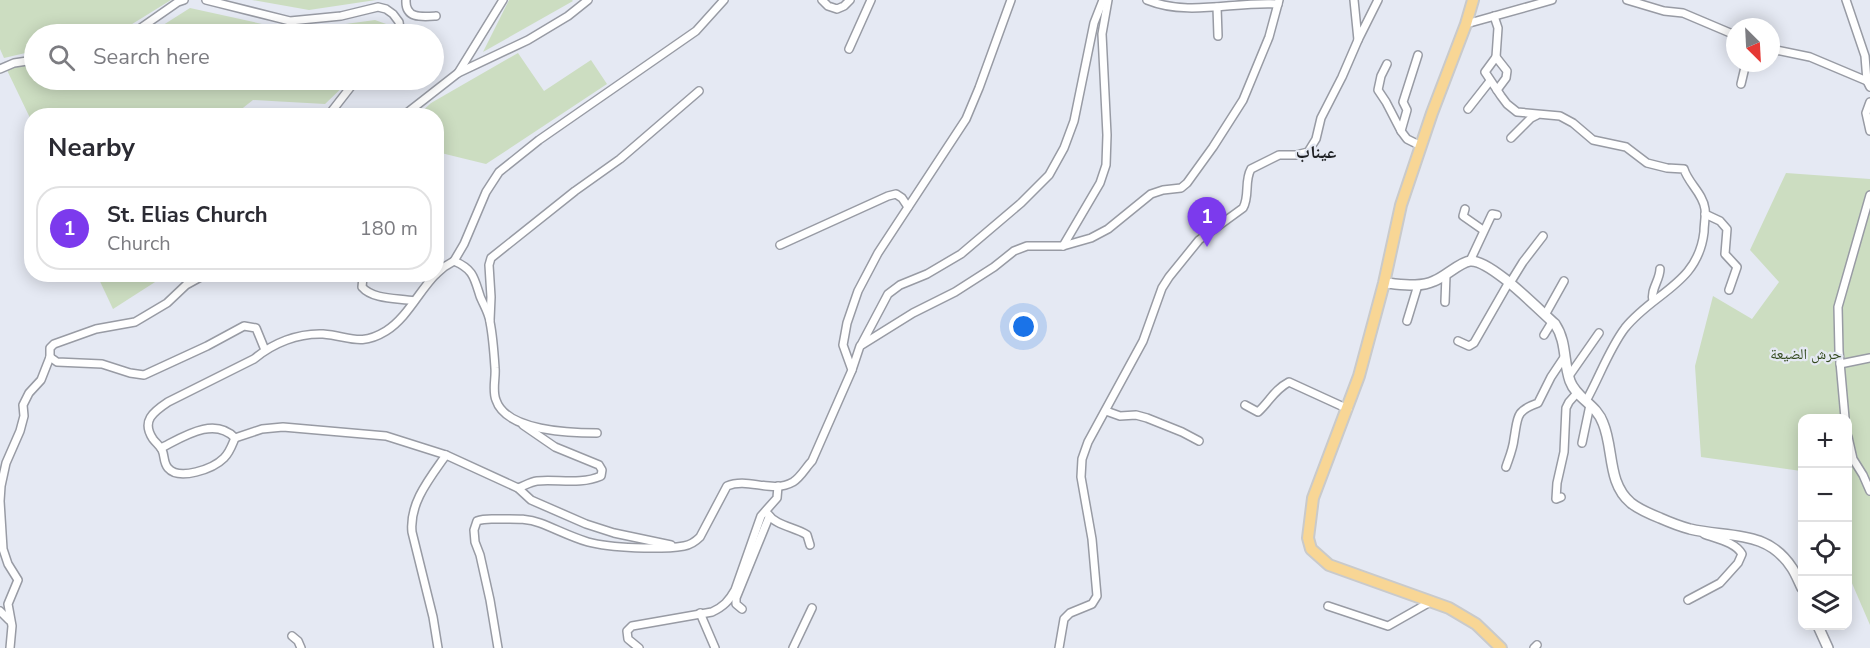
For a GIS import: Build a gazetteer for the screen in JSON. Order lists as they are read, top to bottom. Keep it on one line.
{"districts":["عيناب"],"parks":["حرش الضيعة"],"north":"bottom right","page":{"search":"Search here","heading":"Nearby","list":[{"mark":"1","name":"St. Elias Church","note":"Church","value":"180 m"}],"pins":"1","map_buttons":["+","−"]}}
